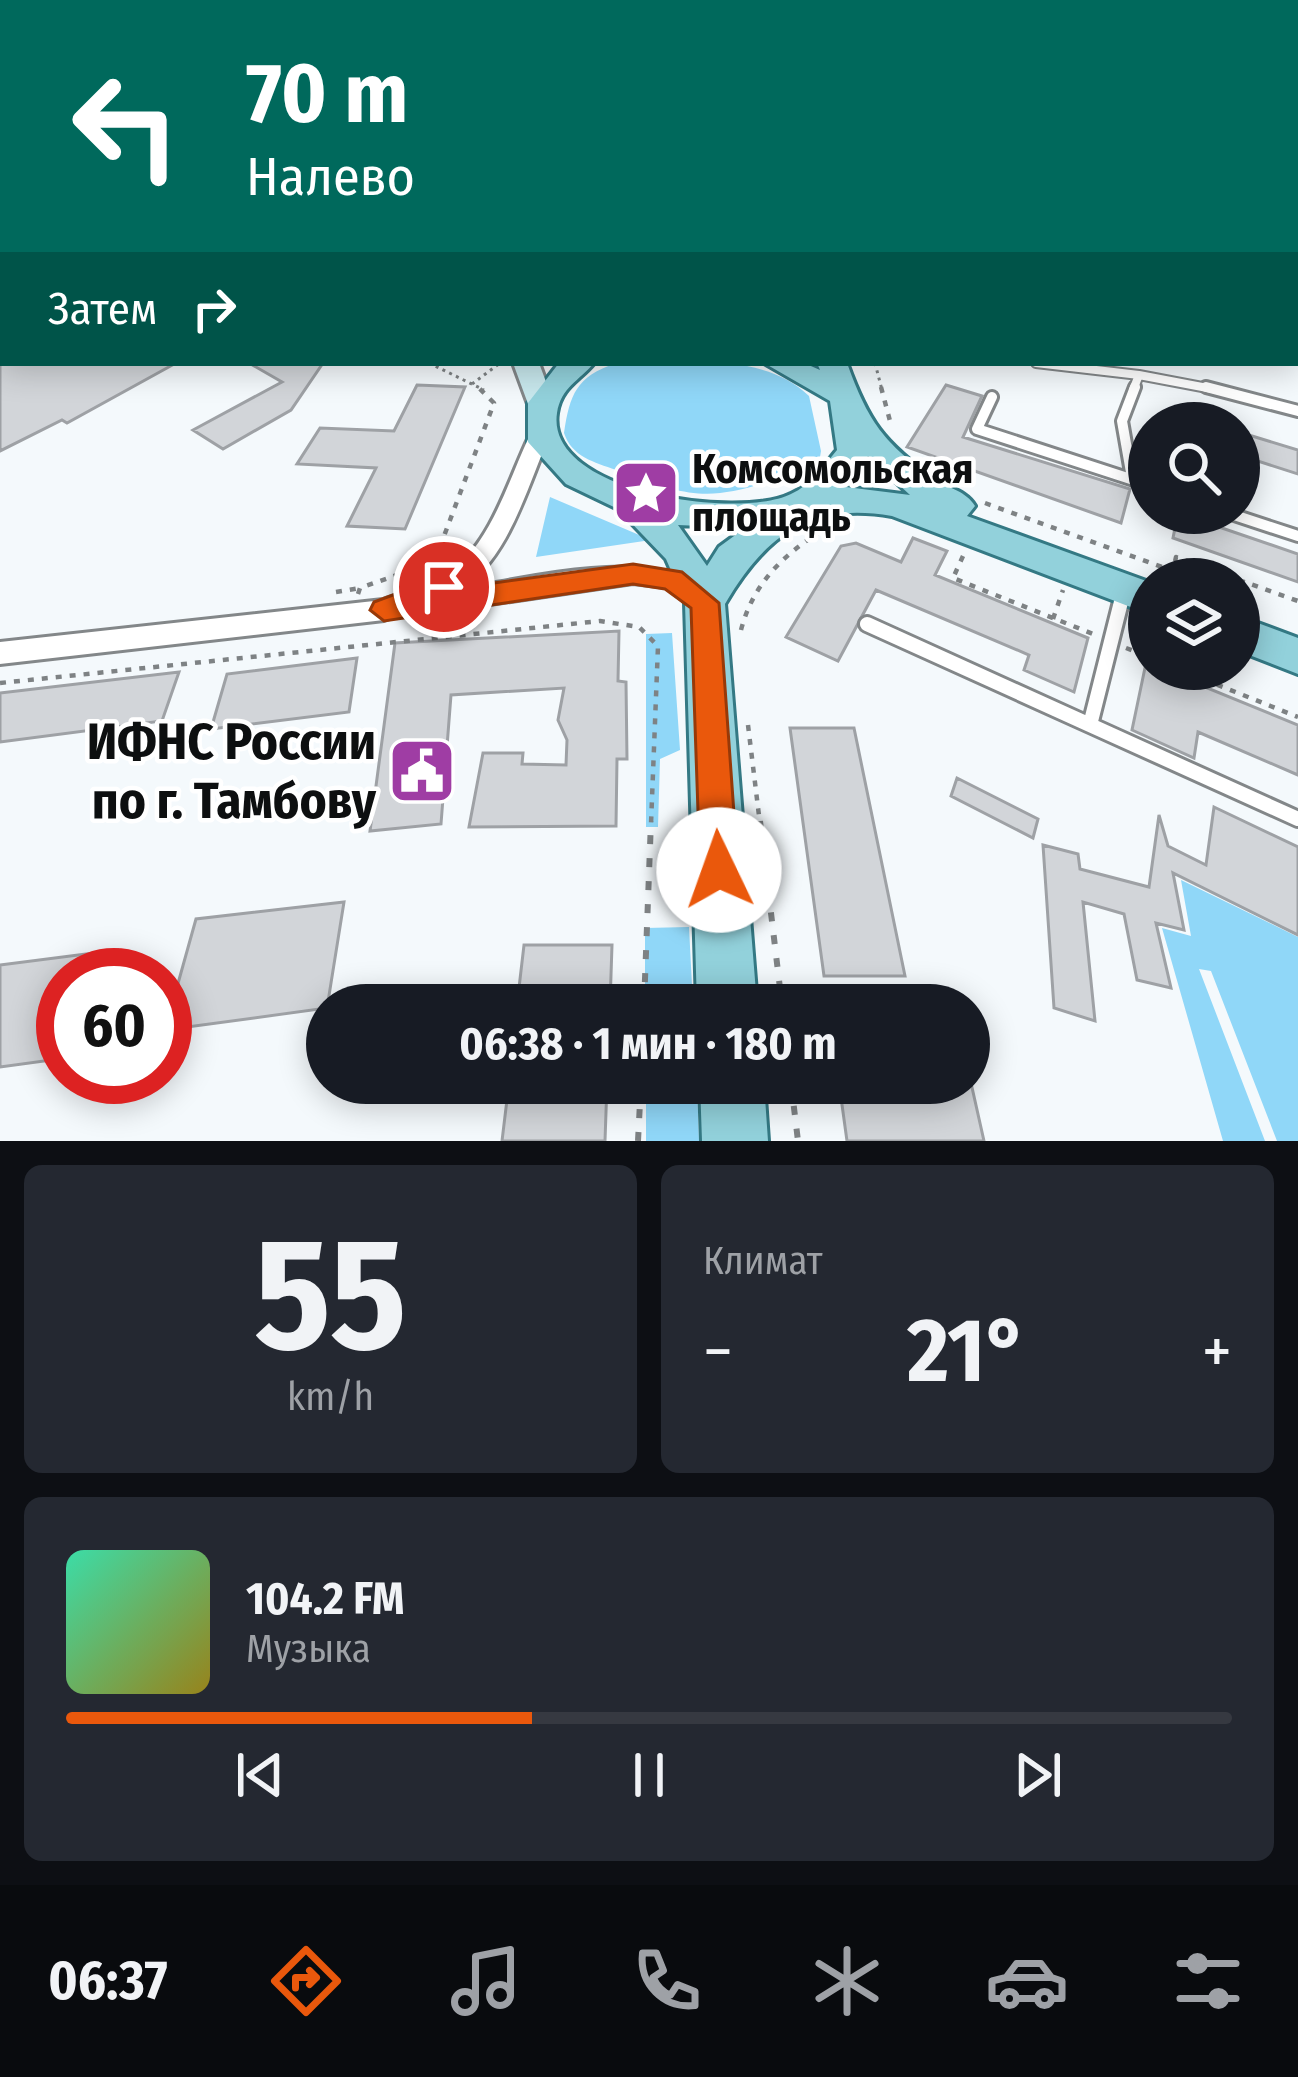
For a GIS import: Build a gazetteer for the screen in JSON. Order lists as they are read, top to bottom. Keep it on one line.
{"places":{"place":["Комсомольская площадь"],"public building":["ИФНС России по г. Тамбову"]},"page":{"turn":["70 m","Налево"],"then":"Затем","limit":"60","trip":"06:38 · 1 мин · 180 m","tile":[["55","km/h"],"Климат"],"heat":["−","21°","+"],"song":["104.2 FM","Музыка"],"tabs":"06:37"}}
